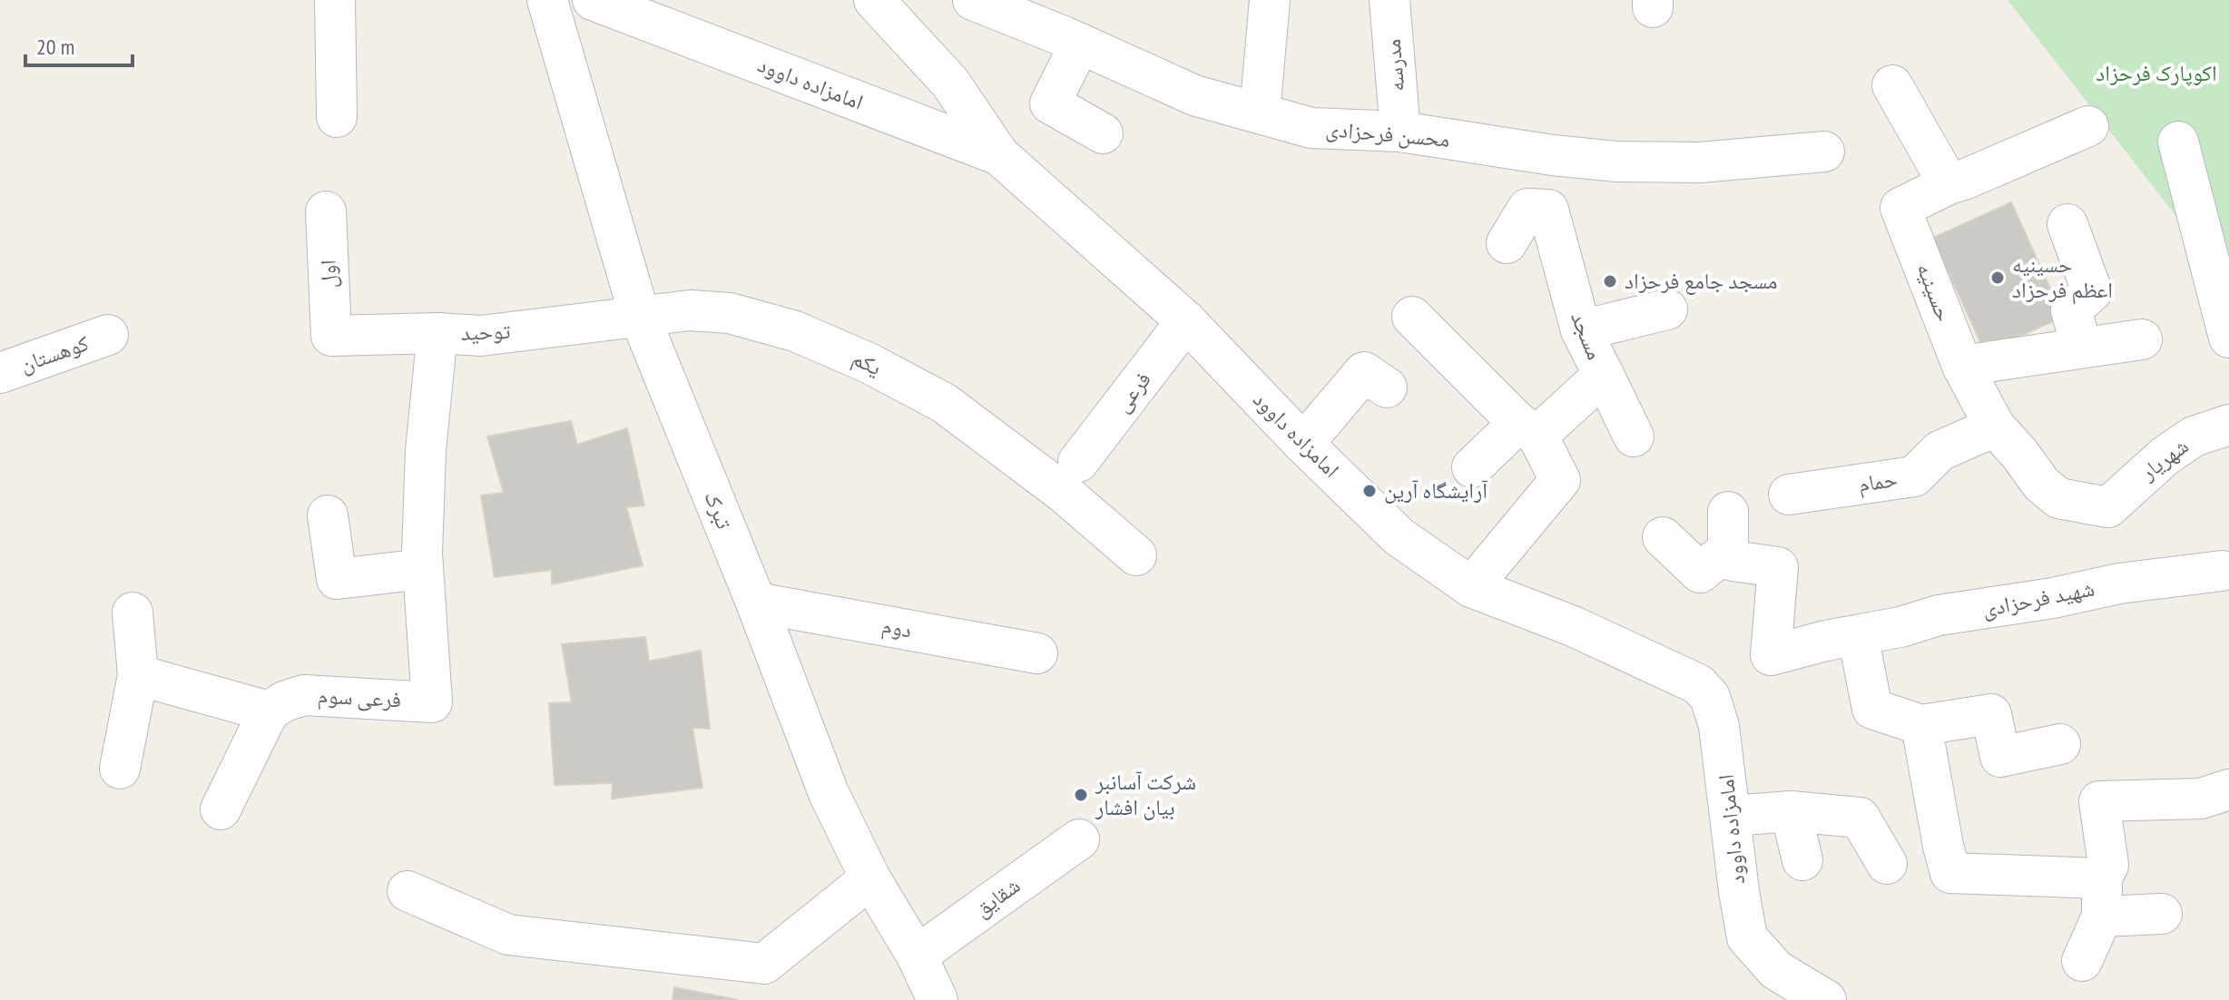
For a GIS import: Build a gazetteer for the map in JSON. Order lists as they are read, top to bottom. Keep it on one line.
{"streets":{"street":["مدرسه","امامزاده داوود","محسن فرحزادی","اول","حسینیه","توحید","مسجد","کوهستان","یکم","فرعی","شهریار","حمام","تبرک","شهید فرحزادی","دوم","فرعی سوم","شقایق"]},"crossings":[["مدرسه","محسن فرحزادی"],["امامزاده داوود","فرعی"],["اول","توحید"],["حسینیه","شهریار"],["حسینیه","حمام"],["توحید","یکم"],["توحید","تبرک"],["یکم","فرعی"],["یکم","تبرک"],["تبرک","دوم"],["تبرک","شقایق"]],"parks":["اکوپارک فرحزاد"],"places":["حسینیه اعظم فرحزاد","مسجد جامع فرحزاد","آرایشگاه آرین","شرکت آسانبر بیان افشار"],"scale_bar":"20 m"}
